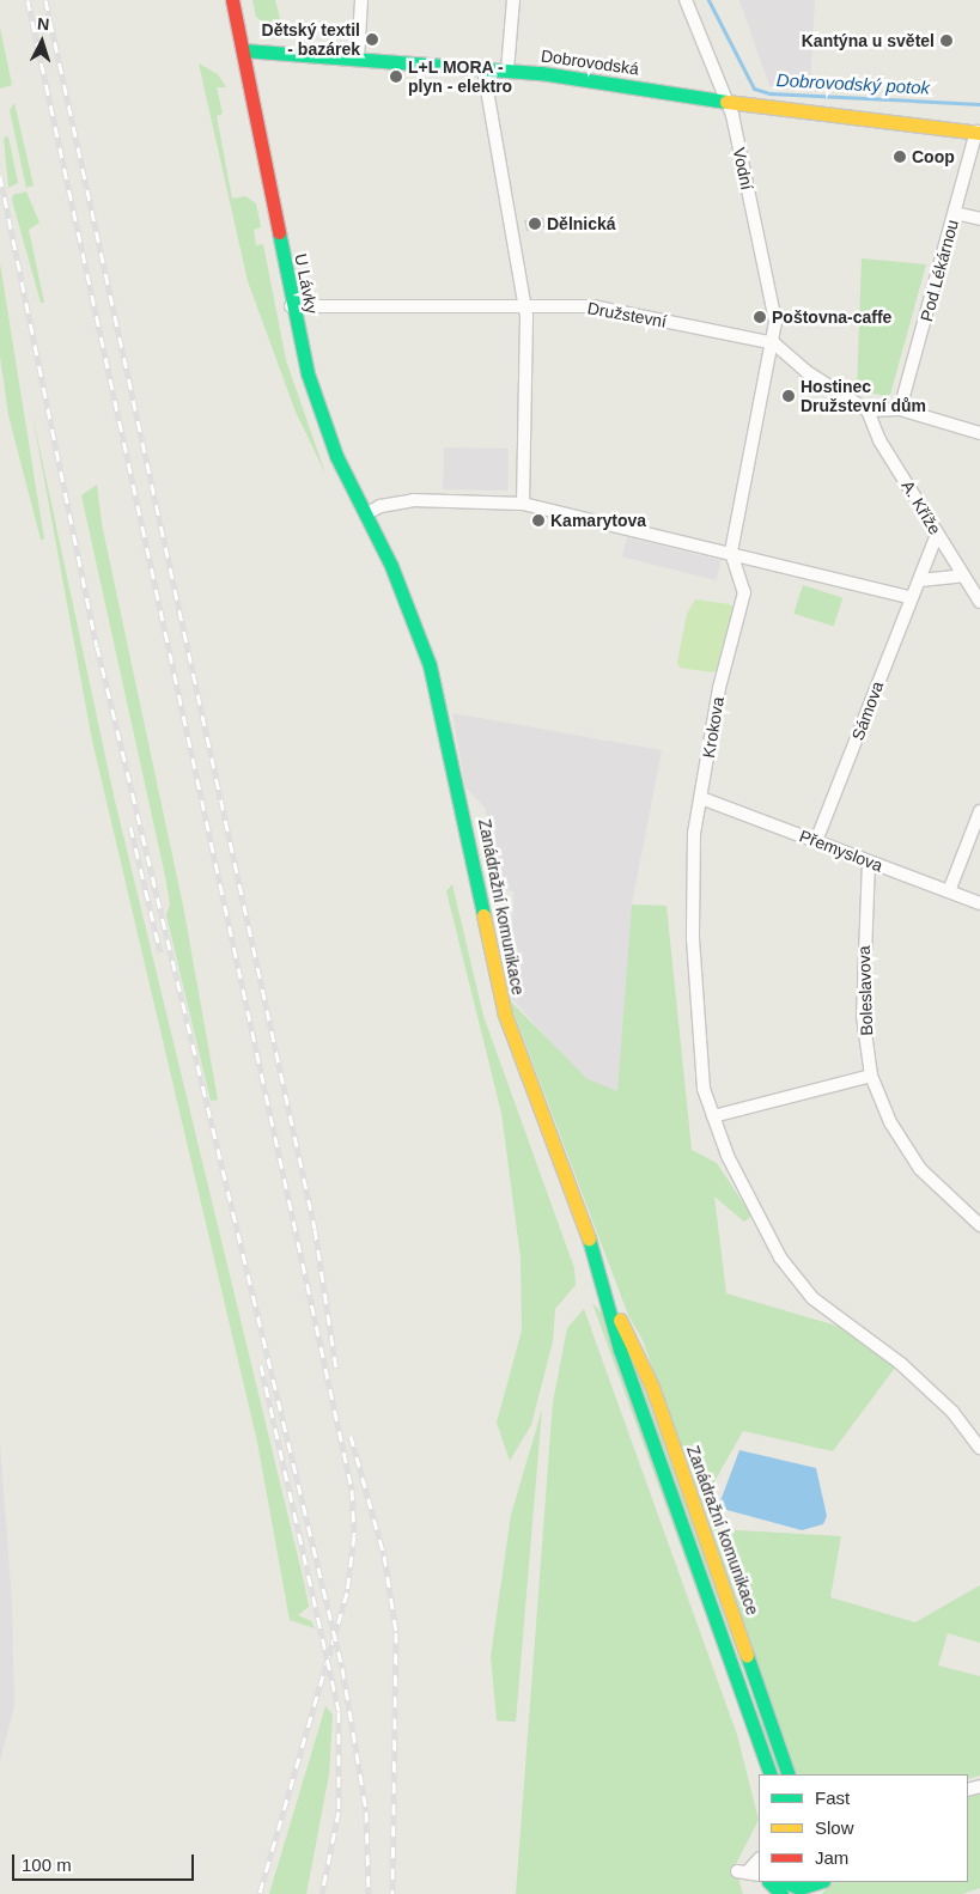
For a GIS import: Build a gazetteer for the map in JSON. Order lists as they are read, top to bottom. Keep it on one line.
{"streets":{"main road":["Dobrovodská","U Lávky","Zanádražní komunikace"],"street":["Vodní","Pod Lékárnou","Družstevní","A. Kříže","Sámova","Krokova","Přemyslova","Boleslavova"]},"crossings":[["Dobrovodská","Vodní"],["Dobrovodská","Pod Lékárnou"],["Dobrovodská","U Lávky"],["Vodní","Družstevní"],["U Lávky","Družstevní"],["U Lávky","Zanádražní komunikace"],["A. Kříže","Sámova"],["Sámova","Přemyslova"],["Krokova","Přemyslova"],["Přemyslova","Boleslavova"]],"water":["Dobrovodský potok"],"places":["Dětský textil - bazárek","Kantýna u světel","L+L MORA - plyn - elektro","Coop","Dělnická","Poštovna-caffe","Hostinec Družstevní dům","Kamarytova"],"legend":["Fast","Slow","Jam"],"scale_bar":"100 m","north":"top"}
